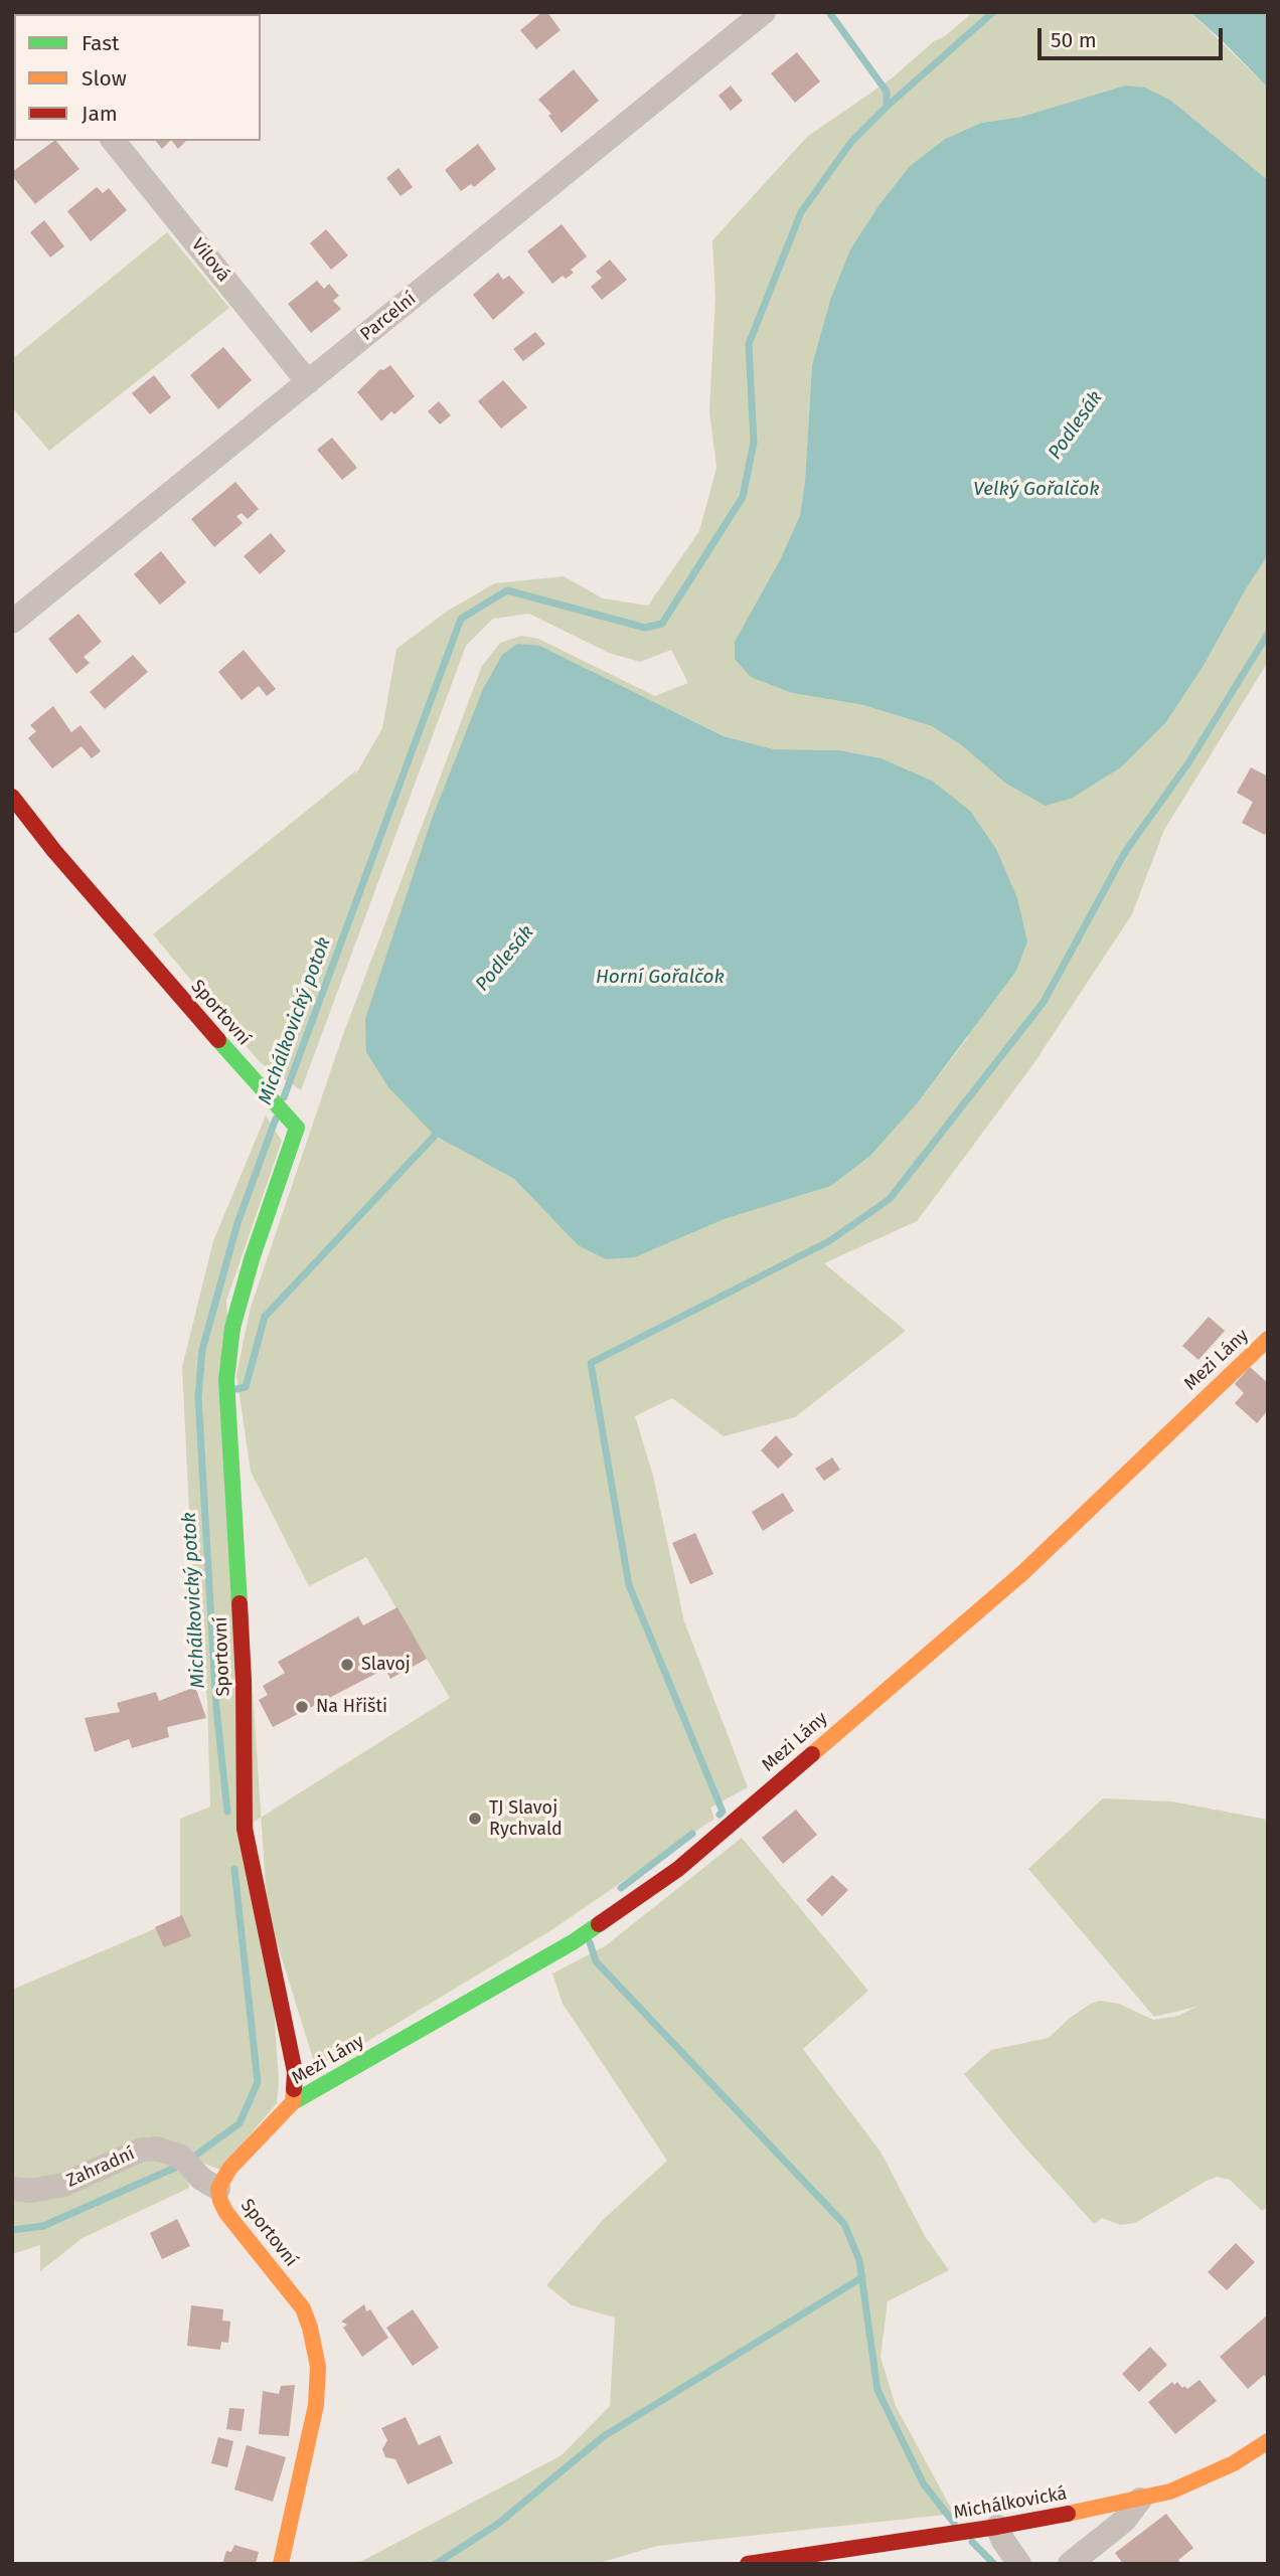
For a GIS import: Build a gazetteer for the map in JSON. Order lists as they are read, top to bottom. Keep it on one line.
{"streets":{"street":["Vilová","Parcelní","Sportovní","Mezi Lány","Zahradní","Michálkovická"]},"crossings":[["Vilová","Parcelní"],["Sportovní","Mezi Lány"],["Sportovní","Zahradní"]],"water":["Podlesák","Velký Gořalčok","Horní Gořalčok","Michálkovický potok"],"places":["Slavoj","Na Hřišti","TJ Slavoj Rychvald"],"legend":["Fast","Slow","Jam"],"scale_bar":"50 m"}
